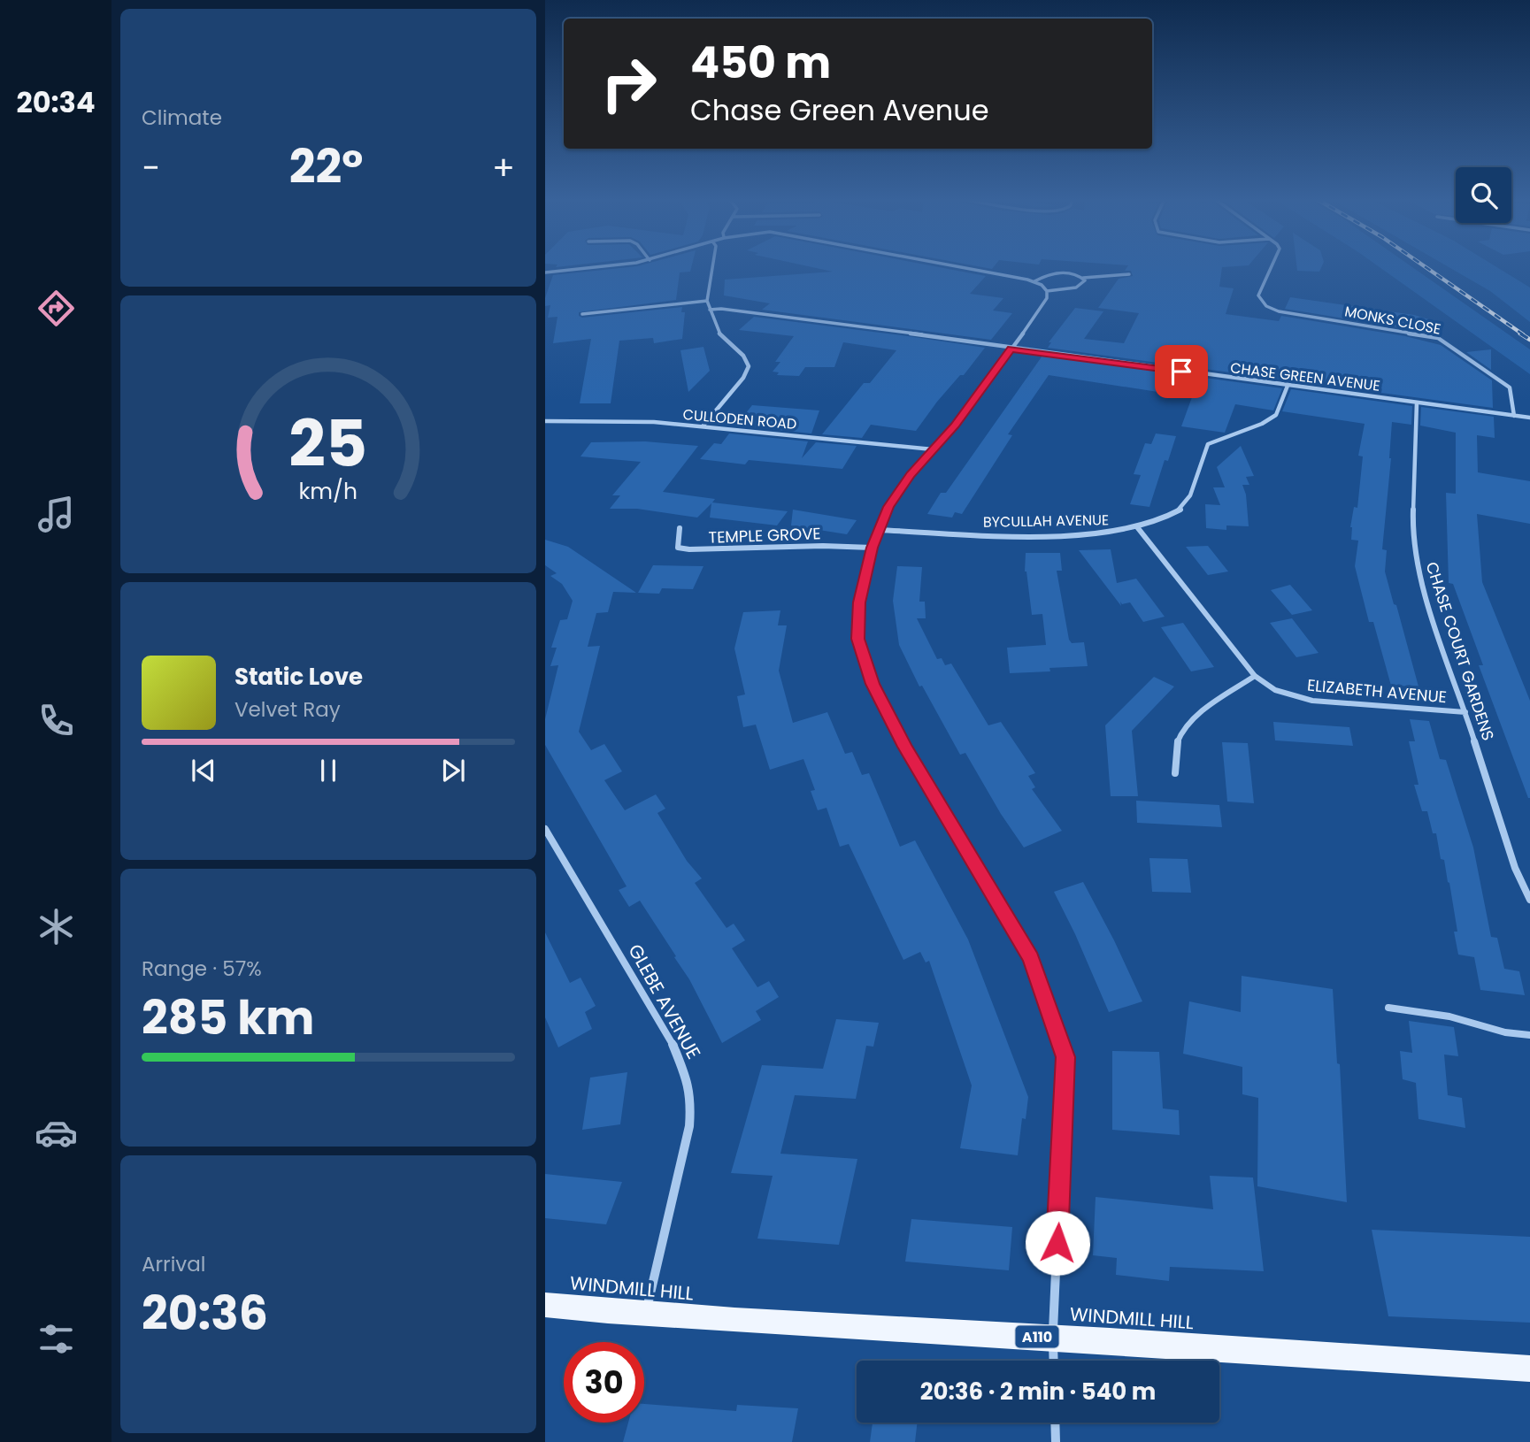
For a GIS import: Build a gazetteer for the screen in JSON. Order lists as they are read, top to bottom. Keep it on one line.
{"streets":{"main road":["WINDMILL HILL","A110"],"street":["MONKS CLOSE","CHASE GREEN AVENUE","CULLODEN ROAD","BYCULLAH AVENUE","TEMPLE GROVE","CHASE COURT GARDENS","ELIZABETH AVENUE","GLEBE AVENUE"]},"crossings":[["MONKS CLOSE","CHASE GREEN AVENUE"],["CHASE GREEN AVENUE","BYCULLAH AVENUE"],["CHASE GREEN AVENUE","CHASE COURT GARDENS"],["BYCULLAH AVENUE","ELIZABETH AVENUE"],["CHASE COURT GARDENS","ELIZABETH AVENUE"],["GLEBE AVENUE","WINDMILL HILL"]],"page":{"tabs":"20:34","tile":["Climate",["Range · 57%","285 km"],["Arrival","20:36"]],"turn":["450 m","Chase Green Avenue"],"heat":["−","22°","+"],"song":["Static Love","Velvet Ray"],"limit":"30","trip":"20:36 · 2 min · 540 m","gauge":["25","km/h"]}}
